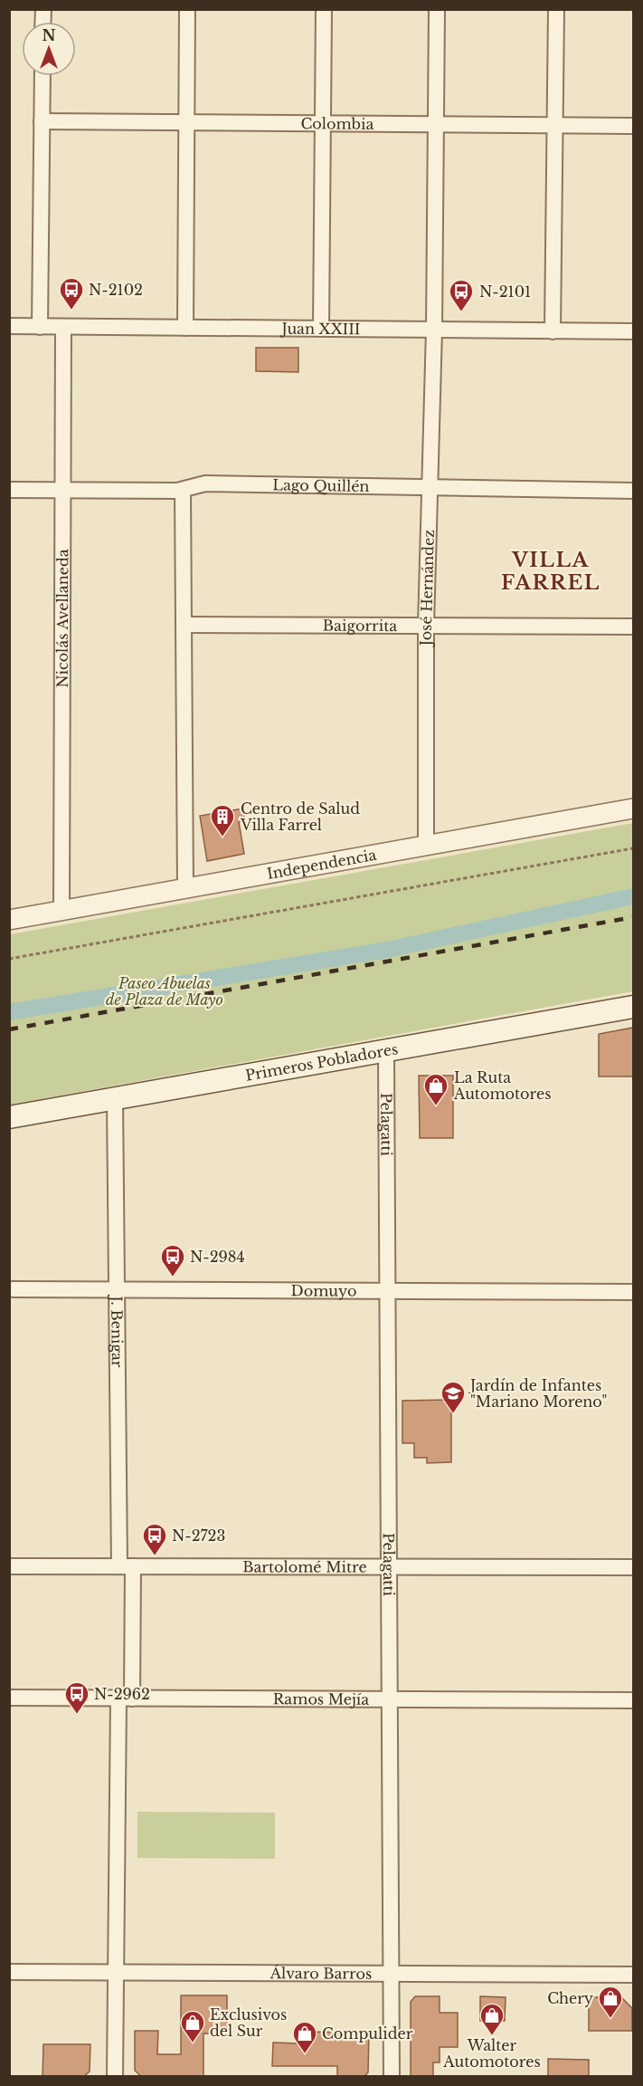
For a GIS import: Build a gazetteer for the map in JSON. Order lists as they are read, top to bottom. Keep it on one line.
{"streets":{"main road":["Primeros Pobladores"],"street":["Colombia","Juan XXIII","Lago Quillén","José Hernández","Nicolás Avellaneda","Baigorrita","Independencia","Pelagatti","Domuyo","J. Benigar","Bartolomé Mitre","Ramos Mejía","Álvaro Barros"]},"crossings":[["Colombia","José Hernández"],["Juan XXIII","José Hernández"],["Juan XXIII","Nicolás Avellaneda"],["Lago Quillén","José Hernández"],["Lago Quillén","Nicolás Avellaneda"],["José Hernández","Baigorrita"],["José Hernández","Independencia"],["Nicolás Avellaneda","Independencia"],["Primeros Pobladores","Pelagatti"],["Primeros Pobladores","J. Benigar"],["Pelagatti","Domuyo"],["Pelagatti","Bartolomé Mitre"],["Pelagatti","Ramos Mejía"],["Pelagatti","Álvaro Barros"],["Domuyo","J. Benigar"],["J. Benigar","Bartolomé Mitre"],["J. Benigar","Ramos Mejía"],["J. Benigar","Álvaro Barros"]],"districts":["VILLA FARREL"],"parks":["Paseo Abuelas de Plaza de Mayo"],"places":{"bus stop":["N-2102","N-2101","N-2984","N-2723","N-2962"],"building":["Centro de Salud Villa Farrel"],"shop":["La Ruta Automotores","Chery","Walter Automotores","Exclusivos del Sur","Compulider"],"school or university":["Jardín de Infantes \"Mariano Moreno\""]},"north":"top"}
